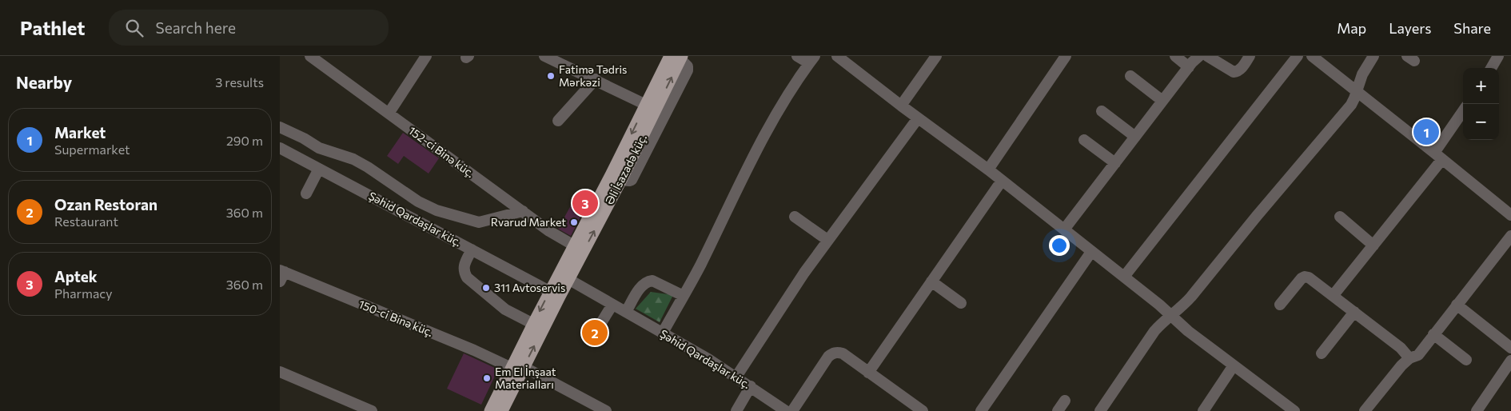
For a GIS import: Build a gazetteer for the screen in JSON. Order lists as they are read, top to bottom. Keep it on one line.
{"streets":{"main road":["Əli İsazadə küç."],"street":["152-ci Binə küç.","Şəhid Qardaşlar küç.","150-ci Binə küç."]},"crossings":[["152-ci Binə küç.","Əli İsazadə küç."],["Əli İsazadə küç.","Şəhid Qardaşlar küç."],["Əli İsazadə küç.","150-ci Binə küç."]],"places":["Fatimə Tədris Mərkəzi","Rvarud Market","311 Avtoservis","Em El İnşaat Materialları"],"page":{"header":"Pathlet","search":"Search here","nav":["Map","Layers","Share"],"heading":["Nearby","3 results"],"map_buttons":["+","−"],"list":[{"mark":"1","name":"Market","note":"Supermarket","value":"290 m"},{"mark":"2","name":"Ozan Restoran","note":"Restaurant","value":"360 m"},{"mark":"3","name":"Aptek","note":"Pharmacy","value":"360 m"}],"pins":["1","3","2"]}}
